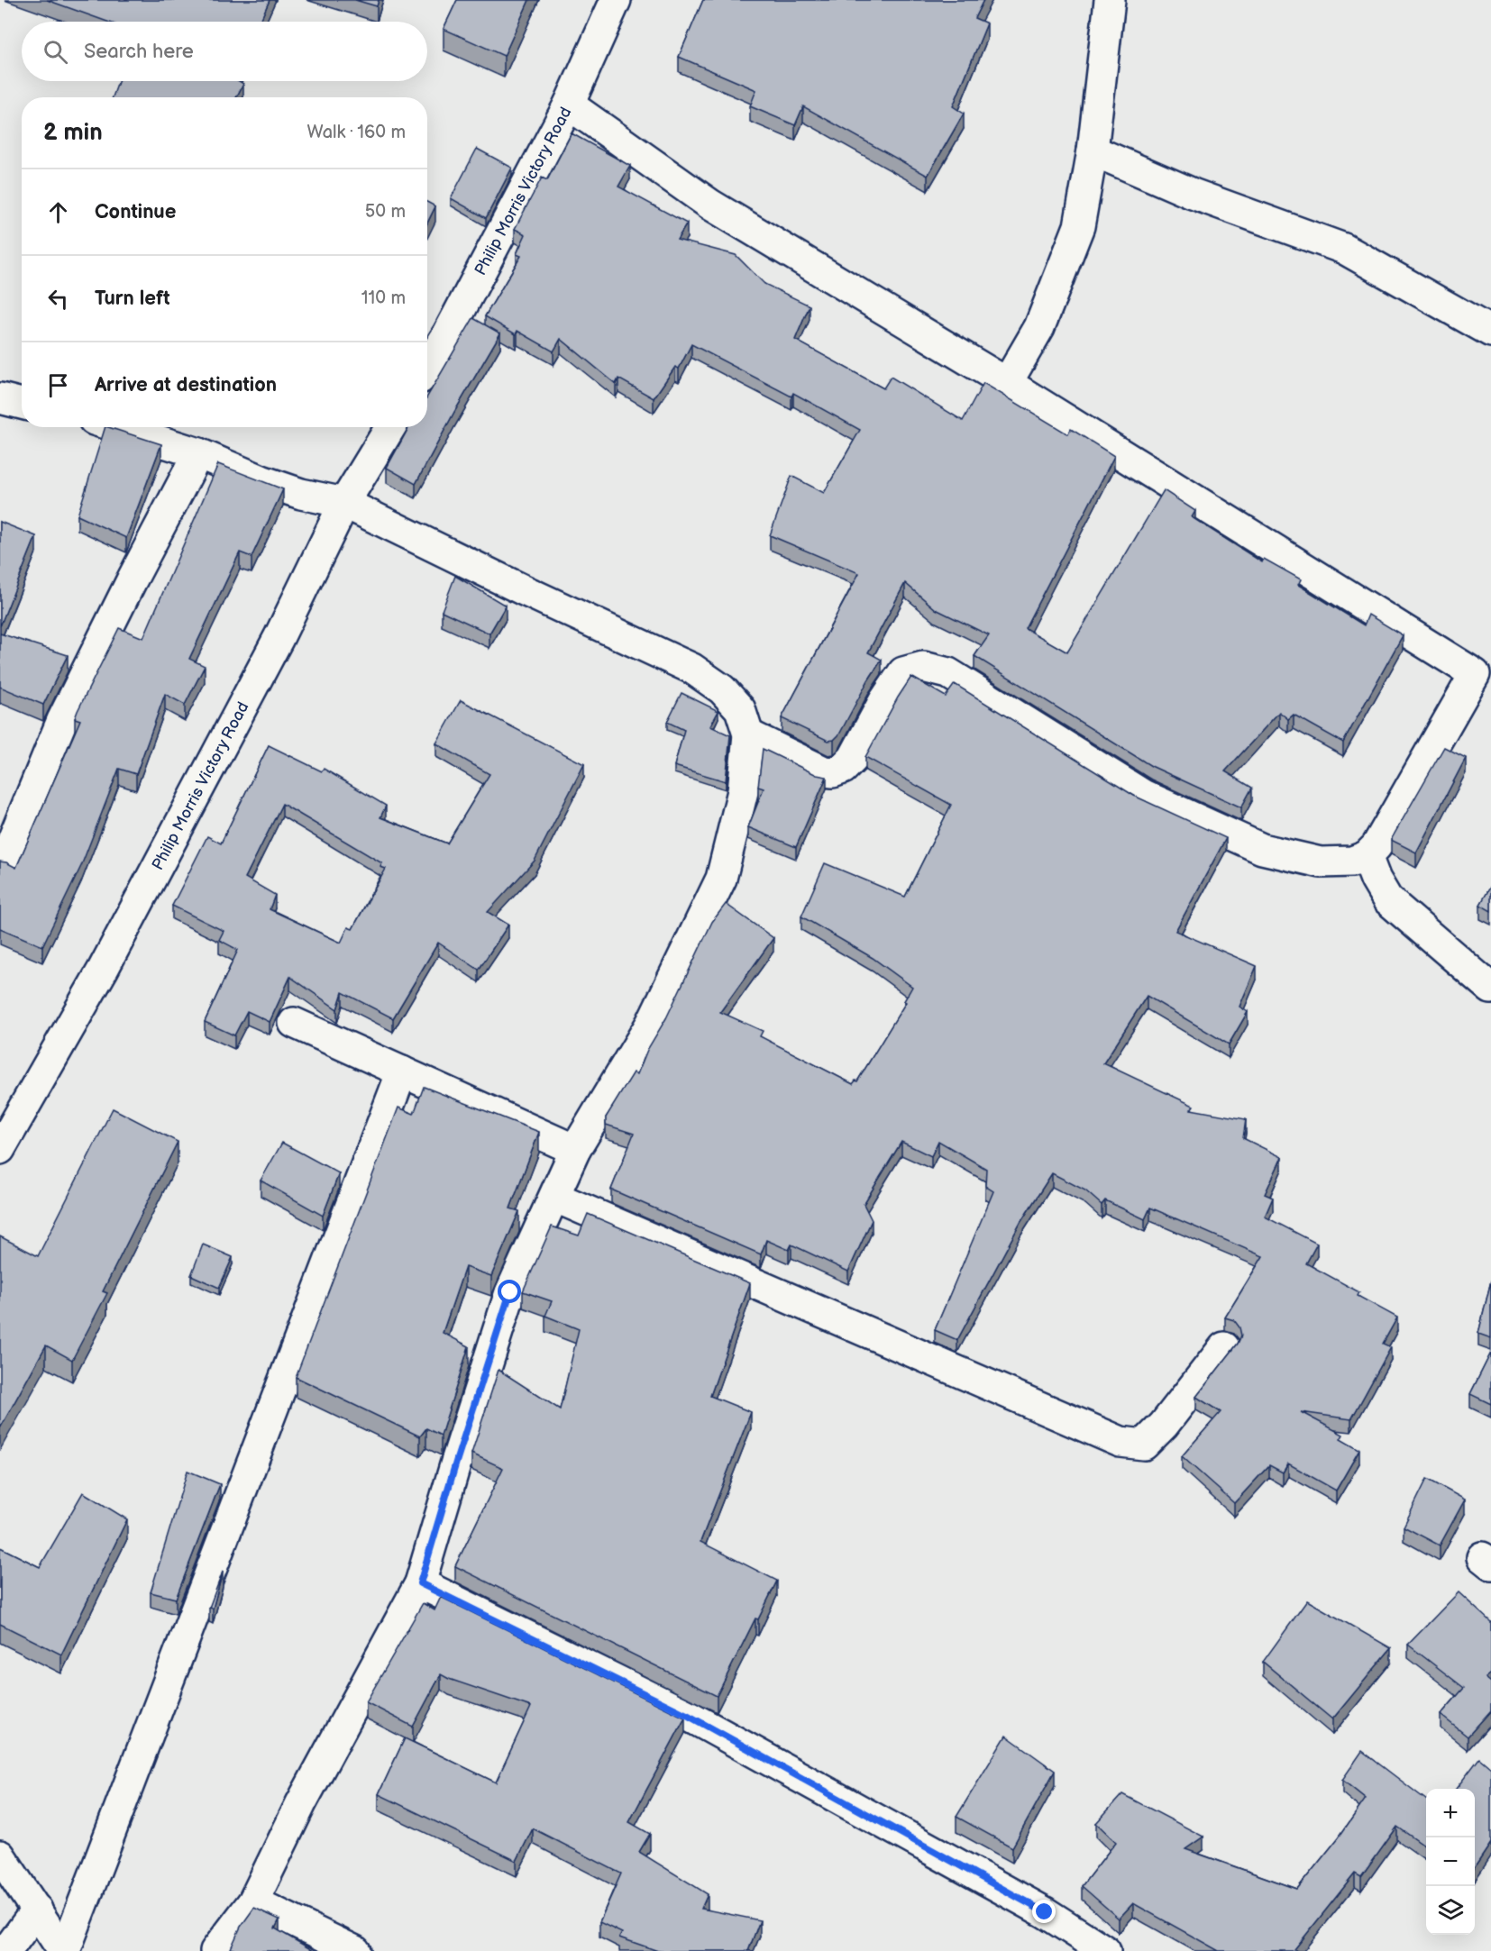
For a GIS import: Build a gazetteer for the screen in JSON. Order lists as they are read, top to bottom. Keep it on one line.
{"streets":{"street":["Philip Morris Victory Road"]},"page":{"search":"Search here","heading":["2 min","Walk · 160 m"],"list":[["Continue","50 m"],["Turn left","110 m"],"Arrive at destination"],"map_buttons":["+","−"]}}
